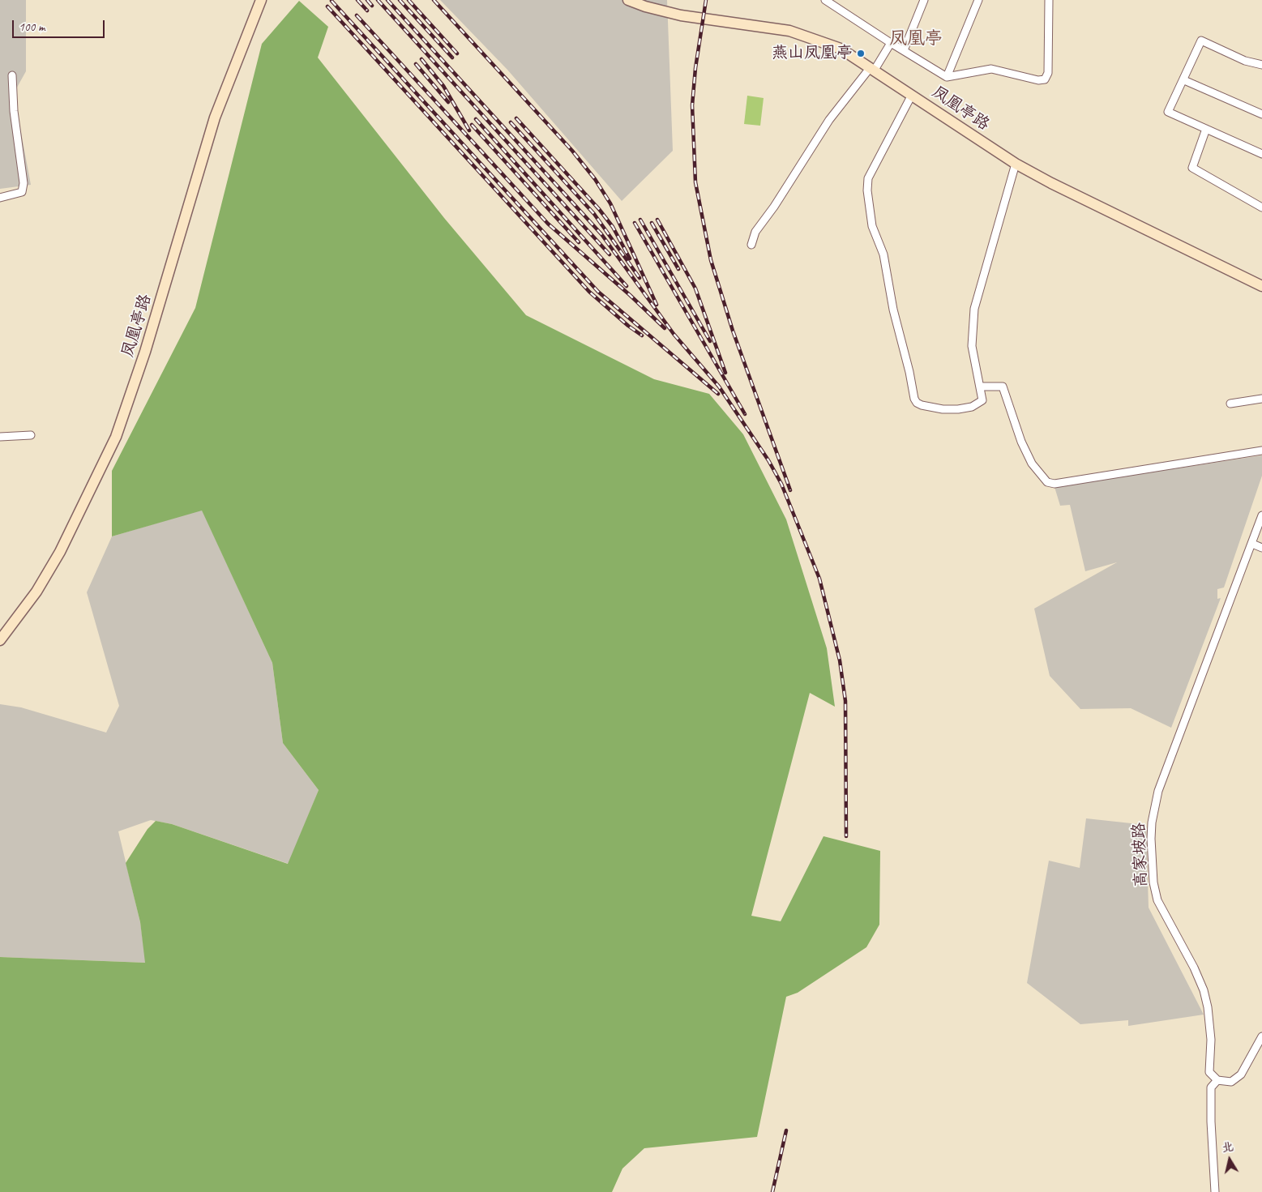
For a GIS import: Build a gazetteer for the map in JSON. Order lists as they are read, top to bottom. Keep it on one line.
{"streets":{"street":["凤凰亭路","高家坡路"]},"districts":["凤凰亭"],"places":["燕山凤凰亭"],"scale_bar":"100 m","north":"top"}
